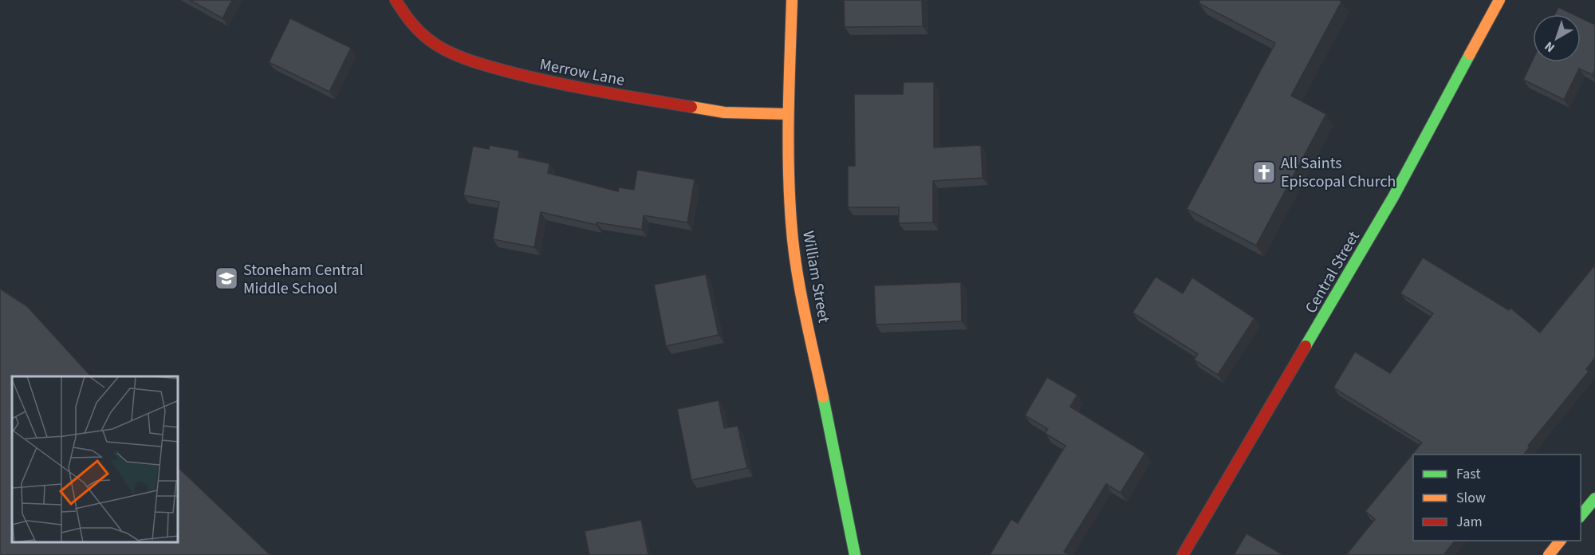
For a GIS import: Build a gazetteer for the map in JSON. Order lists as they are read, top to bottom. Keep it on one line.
{"streets":{"street":["Merrow Lane","Central Street","William Street"]},"crossings":[["Merrow Lane","William Street"]],"places":{"church":["All Saints Episcopal Church"],"school or university":["Stoneham Central Middle School"]},"legend":["Fast","Slow","Jam"],"north":"bottom left"}
